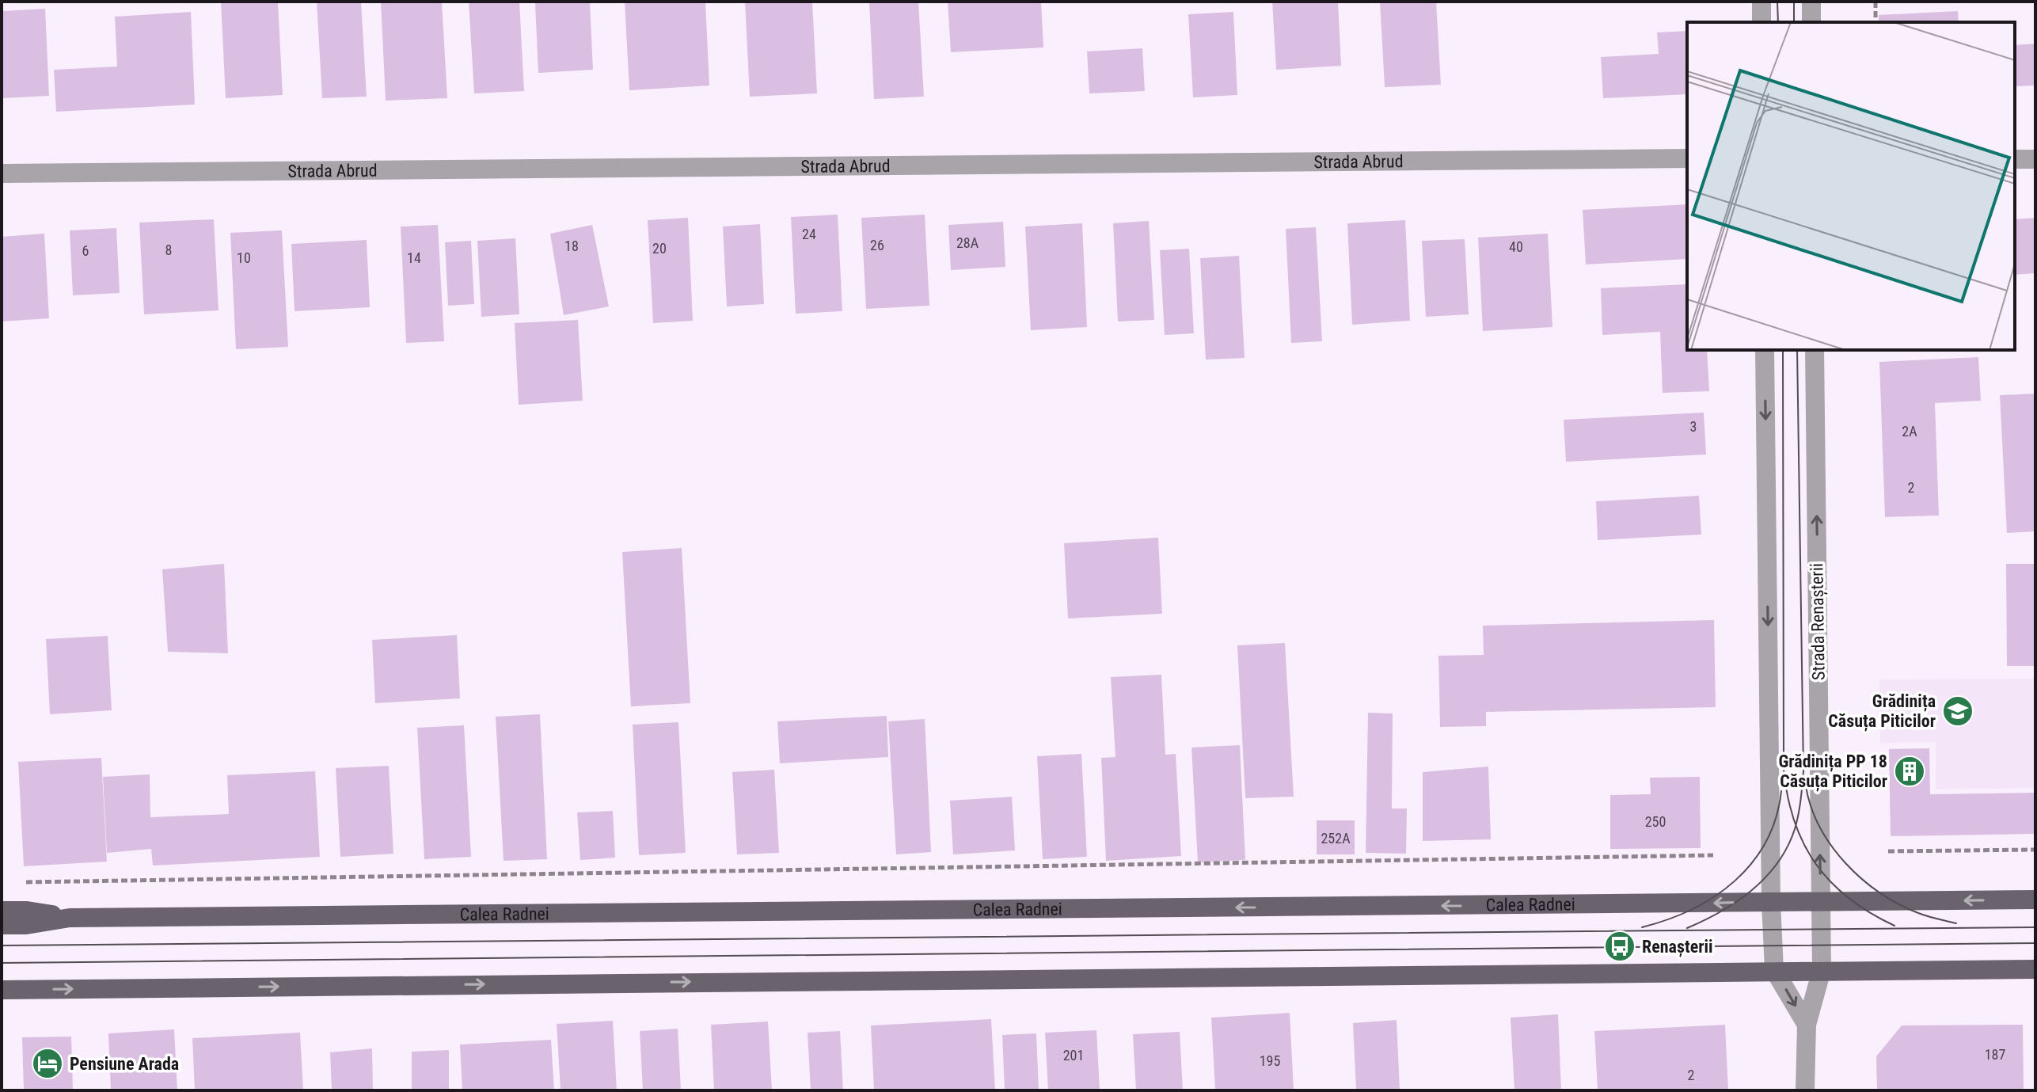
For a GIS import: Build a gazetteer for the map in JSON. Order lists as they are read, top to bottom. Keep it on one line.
{"streets":{"main road":["Calea Radnei"],"street":["Strada Abrud","Strada Renașterii"]},"crossings":[["Strada Renașterii","Calea Radnei"]],"places":{"school or university":["Grădinița Căsuța Piticilor"],"building":["Grădinița PP 18 Căsuța Piticilor"],"bus stop":["Renașterii"],"hotel":["Pensiune Arada"]},"house_numbers":["24","28A","26","18","40","20","8","6","10","14","3","2A","2","250","252A","187","201","195","2"]}
